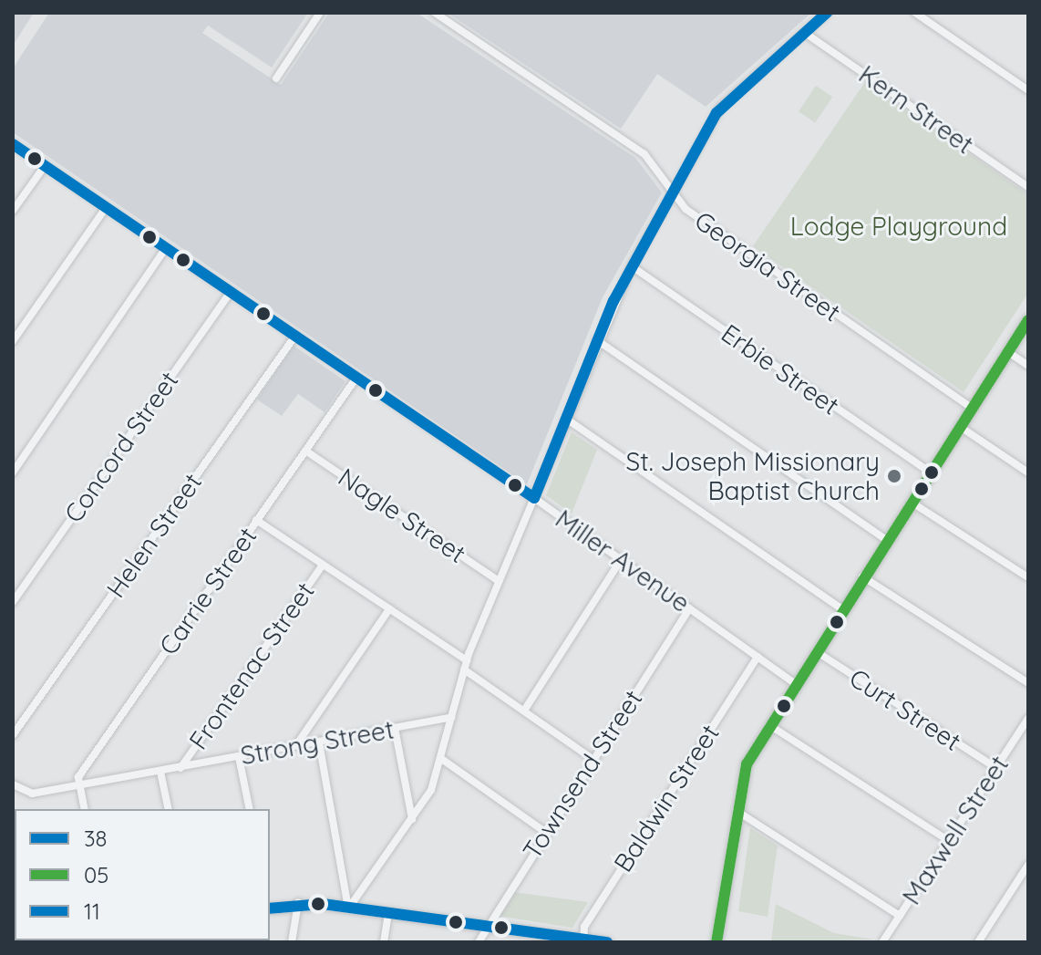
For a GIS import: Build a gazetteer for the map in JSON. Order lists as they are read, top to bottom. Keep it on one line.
{"streets":{"street":["Kern Street","Georgia Street","Erbie Street","Concord Street","Nagle Street","Helen Street","Miller Avenue","Carrie Street","Frontenac Street","Curt Street","Strong Street","Townsend Street","Baldwin Street","Maxwell Street"]},"crossings":[["Concord Street","Miller Avenue"],["Nagle Street","Carrie Street"],["Helen Street","Miller Avenue"],["Miller Avenue","Carrie Street"],["Miller Avenue","Townsend Street"],["Miller Avenue","Baldwin Street"],["Carrie Street","Strong Street"],["Frontenac Street","Strong Street"],["Curt Street","Maxwell Street"]],"parks":["Lodge Playground"],"places":["St. Joseph Missionary Baptist Church"],"lines":["transit line 38","transit line 05","transit line 11"],"legend":["38","05","11"]}
